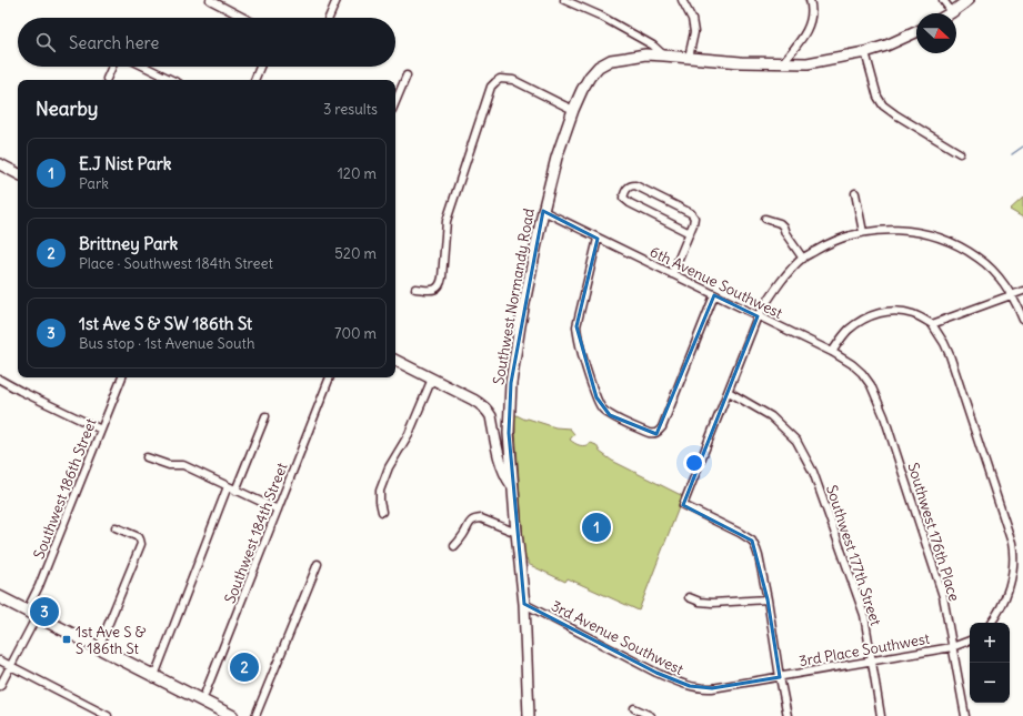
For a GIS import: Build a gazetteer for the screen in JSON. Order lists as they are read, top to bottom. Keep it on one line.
{"streets":{"street":["6th Avenue Southwest","Southwest Normandy Road","Southwest 186th Street","Southwest 176th Place","Southwest 184th Street","Southwest 177th Street","3rd Avenue Southwest","3rd Place Southwest"]},"crossings":[["6th Avenue Southwest","Southwest Normandy Road"],["6th Avenue Southwest","Southwest 176th Place"],["Southwest Normandy Road","3rd Avenue Southwest"],["Southwest 176th Place","3rd Place Southwest"],["Southwest 177th Street","3rd Place Southwest"],["3rd Avenue Southwest","3rd Place Southwest"]],"places":{"transit":["1st Ave S & S 186th St"]},"north":"right","page":{"search":"Search here","heading":["Nearby","3 results"],"list":[{"mark":"1","name":"E.J Nist Park","note":"Park","value":"120 m"},{"mark":"2","name":"Brittney Park","note":"Place · Southwest 184th Street","value":"520 m"},{"mark":"3","name":"1st Ave S & SW 186th St","note":"Bus stop · 1st Avenue South","value":"700 m"}],"pins":["1","3","2"],"map_buttons":["+","−"]}}
